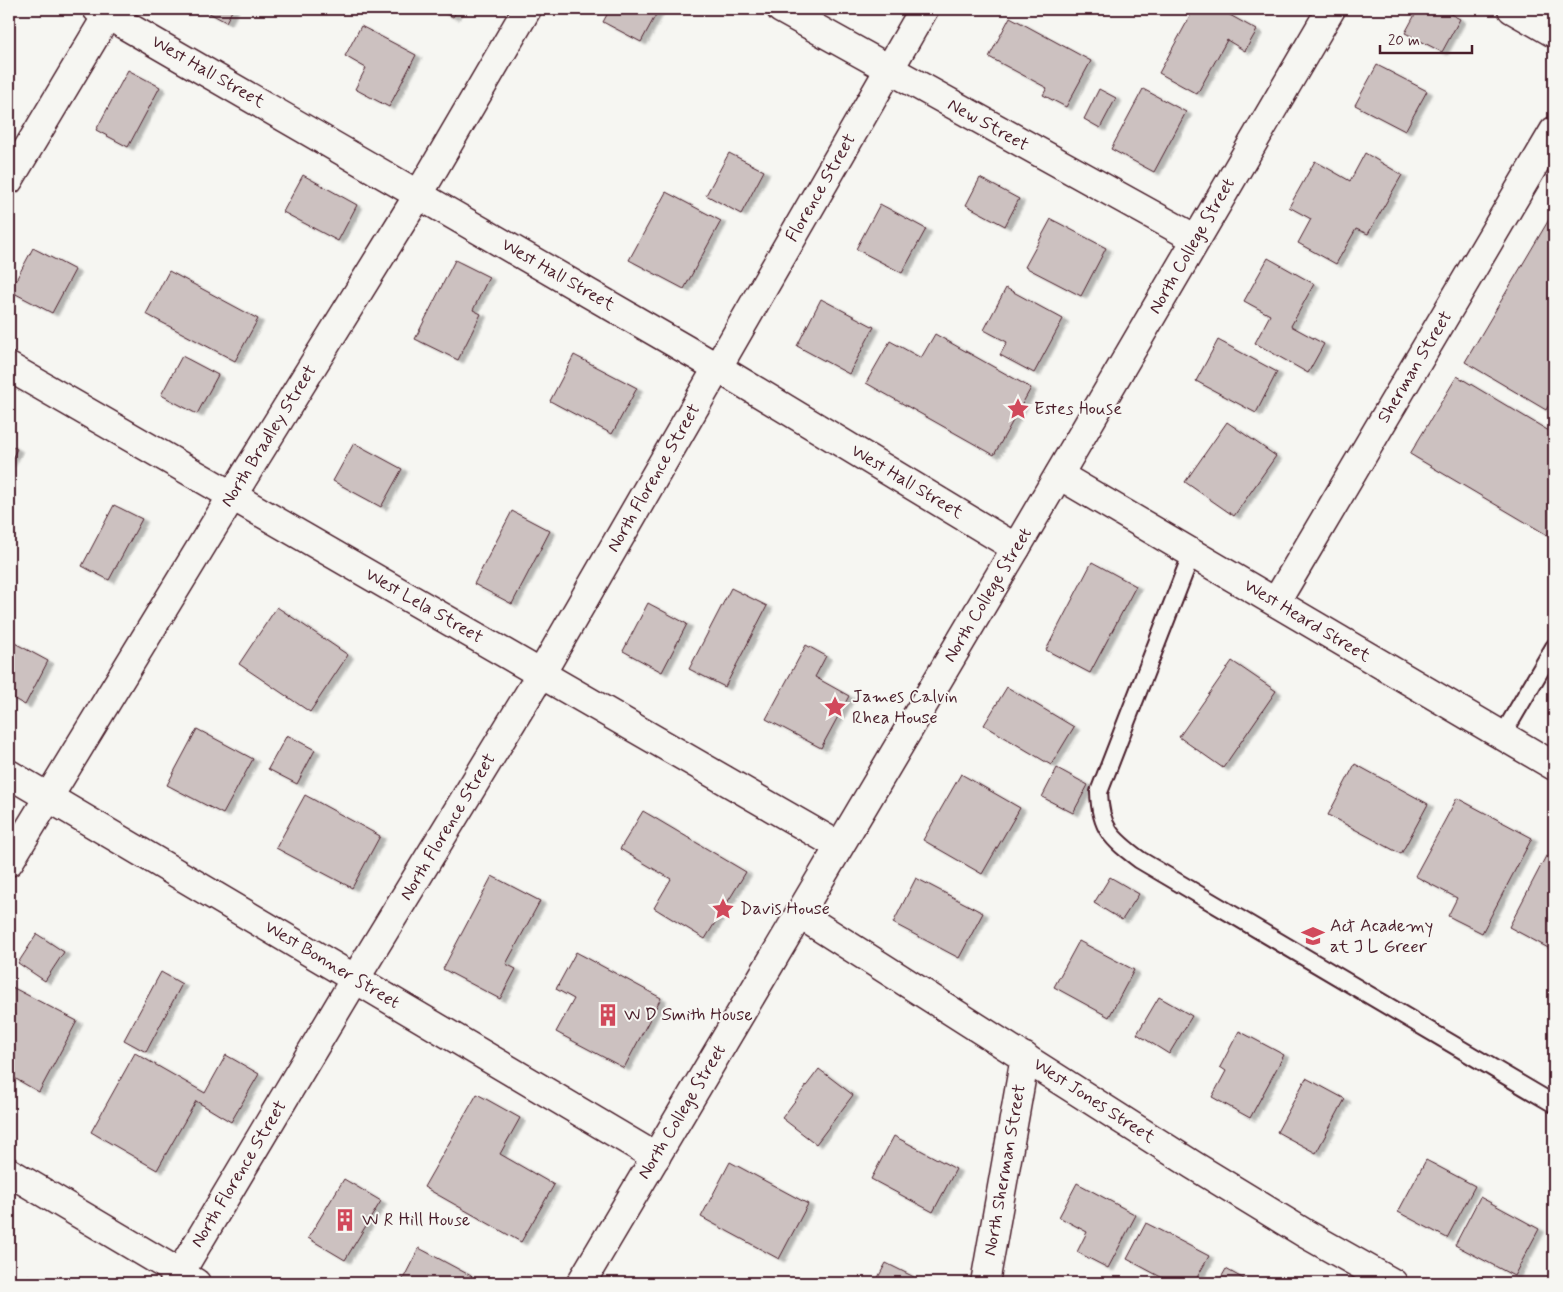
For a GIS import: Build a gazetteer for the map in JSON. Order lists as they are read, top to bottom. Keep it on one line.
{"streets":{"street":["West Hall Street","New Street","Florence Street","North College Street","Sherman Street","North Bradley Street","North Florence Street","West Lela Street","West Heard Street","West Bonner Street","West Jones Street","North Sherman Street"]},"crossings":[["West Hall Street","Florence Street"],["West Hall Street","North College Street"],["West Hall Street","North Bradley Street"],["West Hall Street","North Florence Street"],["New Street","Florence Street"],["New Street","North College Street"],["Florence Street","North Florence Street"],["North College Street","West Lela Street"],["North College Street","West Heard Street"],["North College Street","West Bonner Street"],["North College Street","West Jones Street"],["Sherman Street","West Heard Street"],["North Bradley Street","West Lela Street"],["North Bradley Street","West Bonner Street"],["North Florence Street","West Lela Street"],["North Florence Street","West Bonner Street"],["West Jones Street","North Sherman Street"]],"places":{"place":["Estes House","James Calvin Rhea House","Davis House"],"school or university":["Act Academy at J L Greer"],"building":["W D Smith House","W R Hill House"]},"scale_bar":"20 m"}
